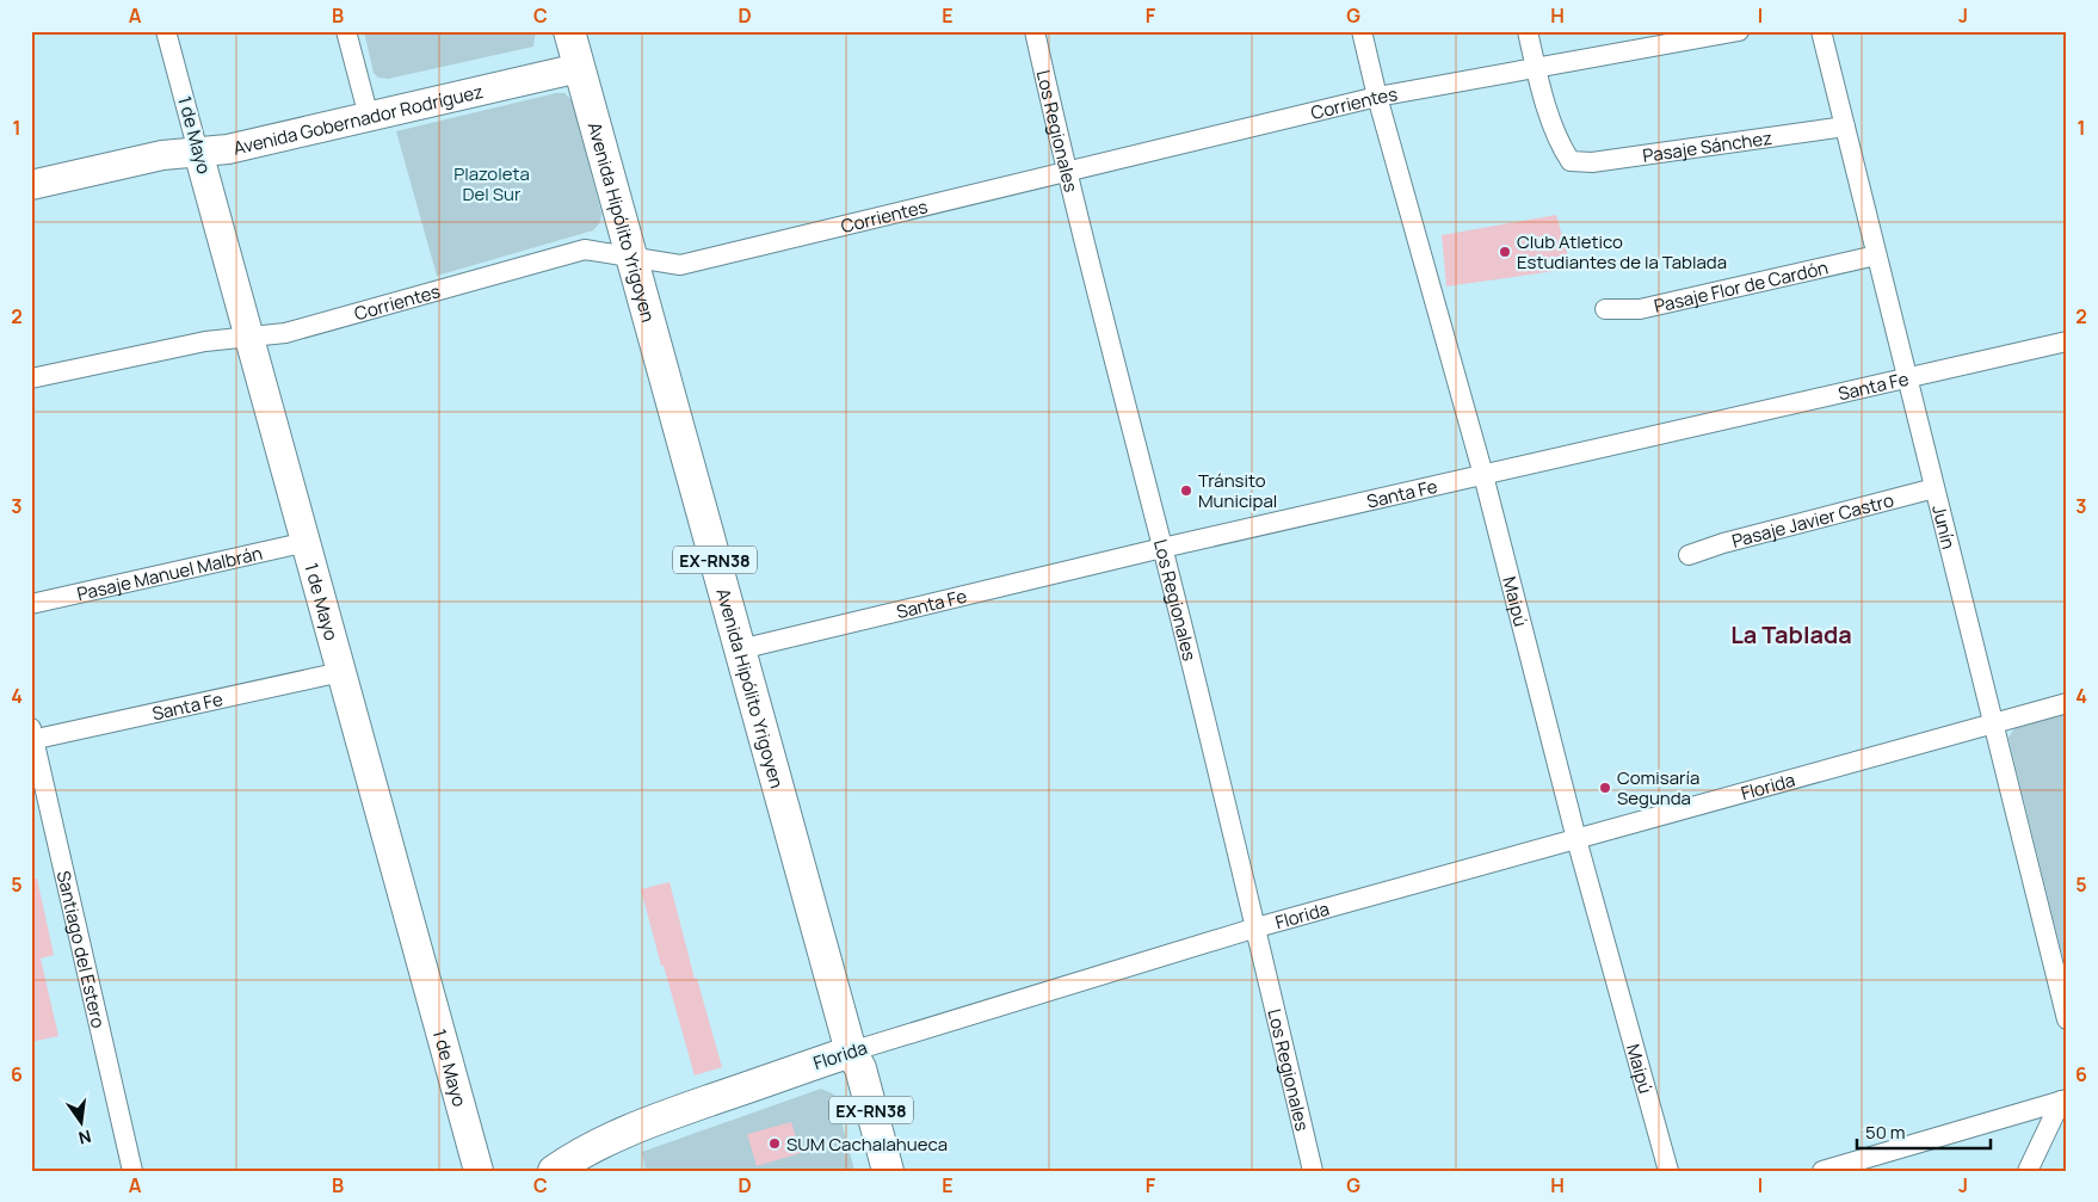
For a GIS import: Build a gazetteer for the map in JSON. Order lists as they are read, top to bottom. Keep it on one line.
{"streets":{"main road":["Avenida Hipólito Yrigoyen","EX-RN38","Florida"],"street":["Corrientes","Avenida Gobernador Rodríguez","Los Regionales","1 de Mayo","Pasaje Sánchez","Pasaje Flor de Cardón","Santa Fe","Pasaje Javier Castro","Junín","Pasaje Manuel Malbrán","Maipú","Santiago del Estero"]},"crossings":[["Corrientes","Los Regionales"],["Corrientes","1 de Mayo"],["Corrientes","Pasaje Sánchez"],["Corrientes","Avenida Hipólito Yrigoyen"],["Corrientes","Maipú"],["Avenida Gobernador Rodríguez","1 de Mayo"],["Avenida Gobernador Rodríguez","Avenida Hipólito Yrigoyen"],["Los Regionales","Santa Fe"],["Los Regionales","Florida"],["1 de Mayo","Santa Fe"],["1 de Mayo","Pasaje Manuel Malbrán"],["Pasaje Sánchez","Junín"],["Avenida Hipólito Yrigoyen","Santa Fe"],["Avenida Hipólito Yrigoyen","Florida"],["Pasaje Flor de Cardón","Junín"],["Santa Fe","Junín"],["Santa Fe","Maipú"],["Santa Fe","Santiago del Estero"],["Pasaje Javier Castro","Junín"],["Junín","Florida"],["Maipú","Florida"]],"districts":["La Tablada"],"parks":["Plazoleta Del Sur"],"places":["Club Atletico Estudiantes de la Tablada","Tránsito Municipal","Comisaría Segunda","SUM Cachalahueca"],"scale_bar":"50 m","north":"bottom","grid":{"columns":["A","B","C","D","E","F","G","H","I","J"],"rows":["1","2","3","4","5","6"]}}
